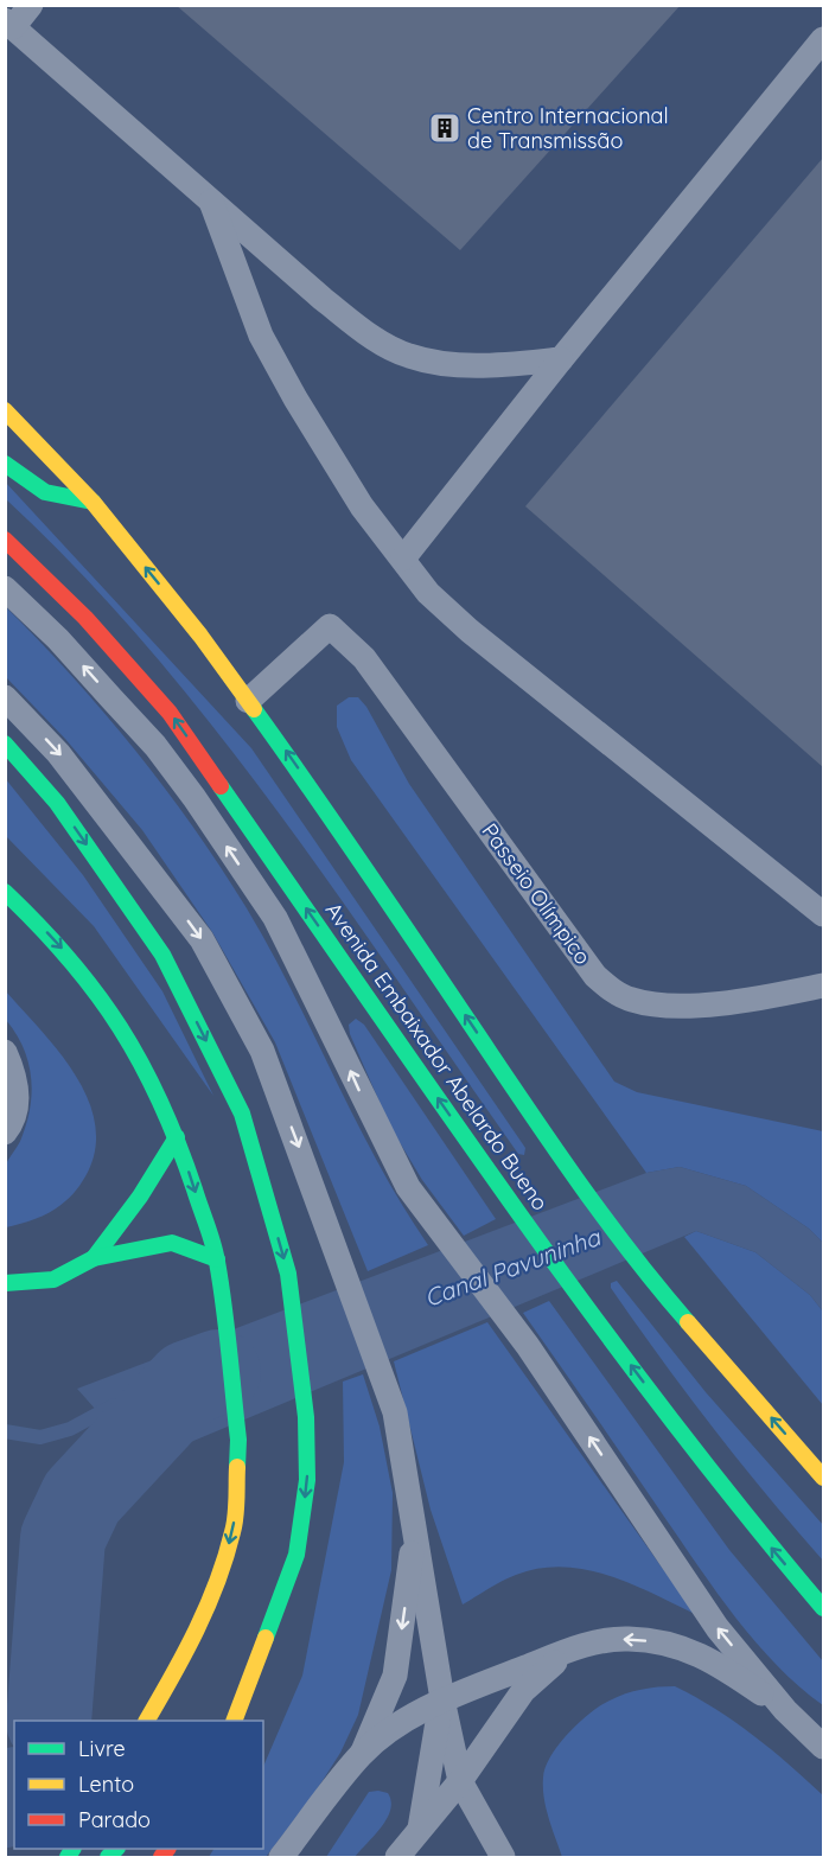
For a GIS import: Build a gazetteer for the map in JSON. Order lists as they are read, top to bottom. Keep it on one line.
{"streets":{"main road":["Avenida Embaixador Abelardo Bueno"],"lane":["Passeio Olímpico"]},"crossings":[["Passeio Olímpico","Avenida Embaixador Abelardo Bueno"]],"one_way":["Avenida Embaixador Abelardo Bueno"],"water":["Canal Pavuninha"],"places":{"building":["Centro Internacional de Transmissão"]},"legend":["Livre","Lento","Parado"]}
